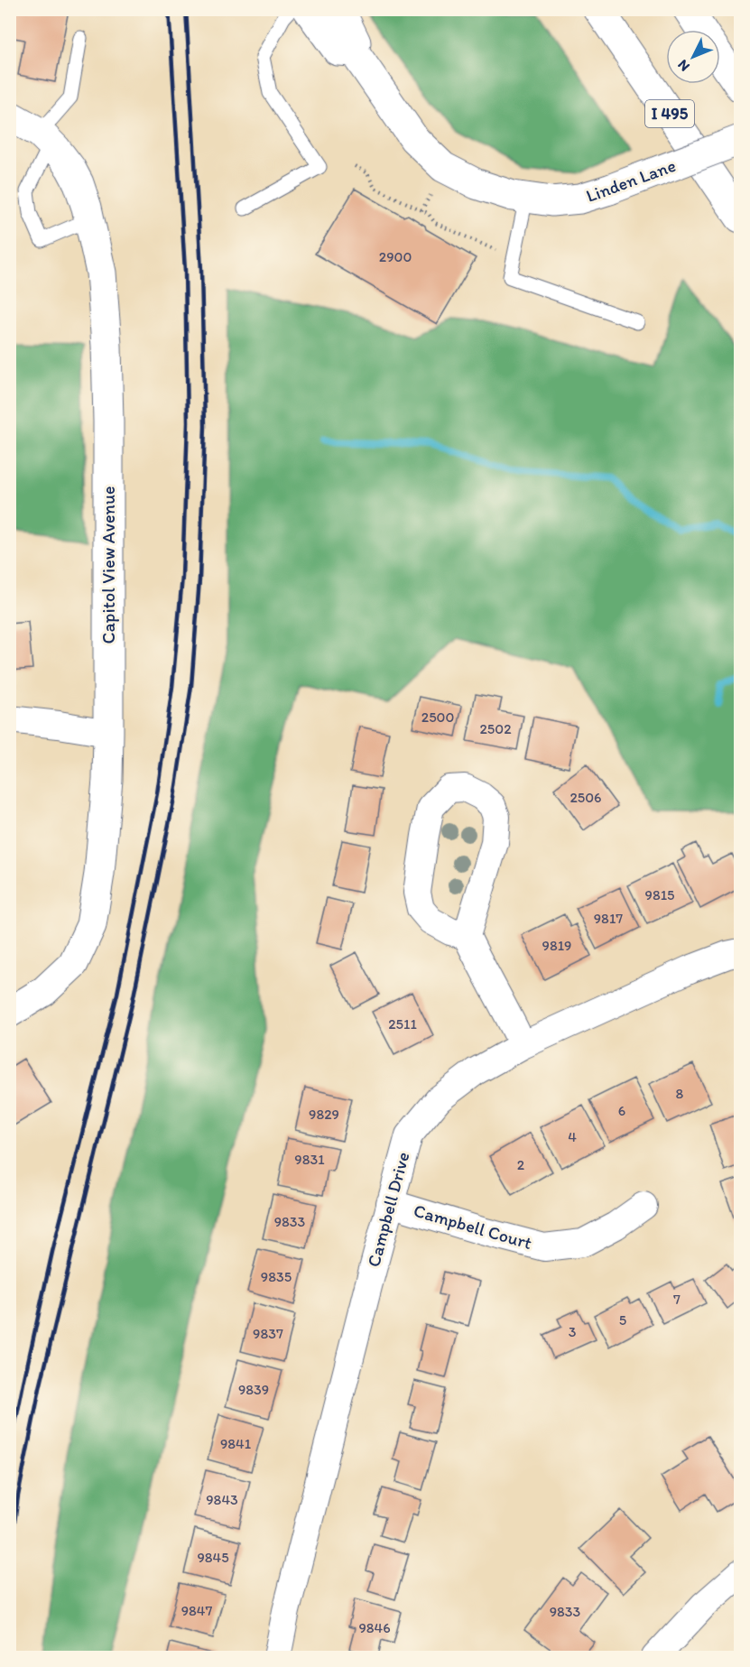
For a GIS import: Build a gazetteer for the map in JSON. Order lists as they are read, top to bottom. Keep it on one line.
{"streets":{"main road":["I 495","Linden Lane","Capitol View Avenue"],"street":["Campbell Drive","Campbell Court"]},"crossings":[["Campbell Drive","Campbell Court"]],"house_numbers":["2900","2500","2502","2506","9815","9817","9819","2511","8","6","9829","4","9831","2","9833","9835","7","5","3","9837","9839","9841","9843","9845","9847","9833","9846"],"north":"bottom left"}
